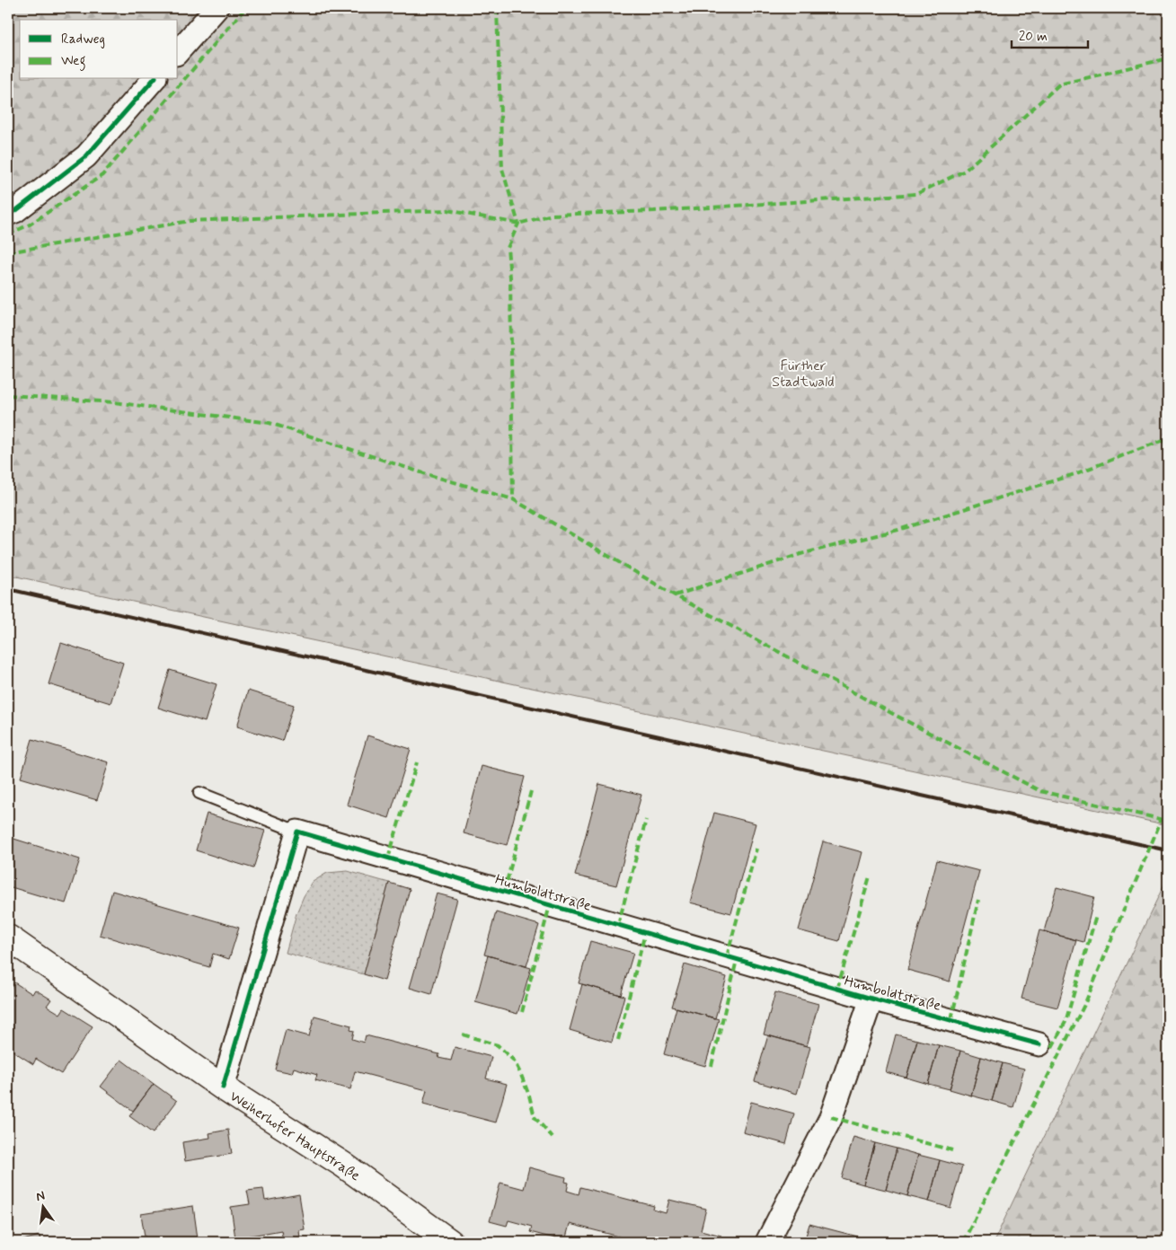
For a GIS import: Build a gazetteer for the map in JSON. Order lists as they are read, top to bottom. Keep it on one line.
{"streets":{"street":["Humboldtstraße","Weiherhofer Hauptstraße"]},"parks":["Fürther Stadtwald"],"legend":["Radweg","Weg"],"scale_bar":"20 m","north":"top"}
